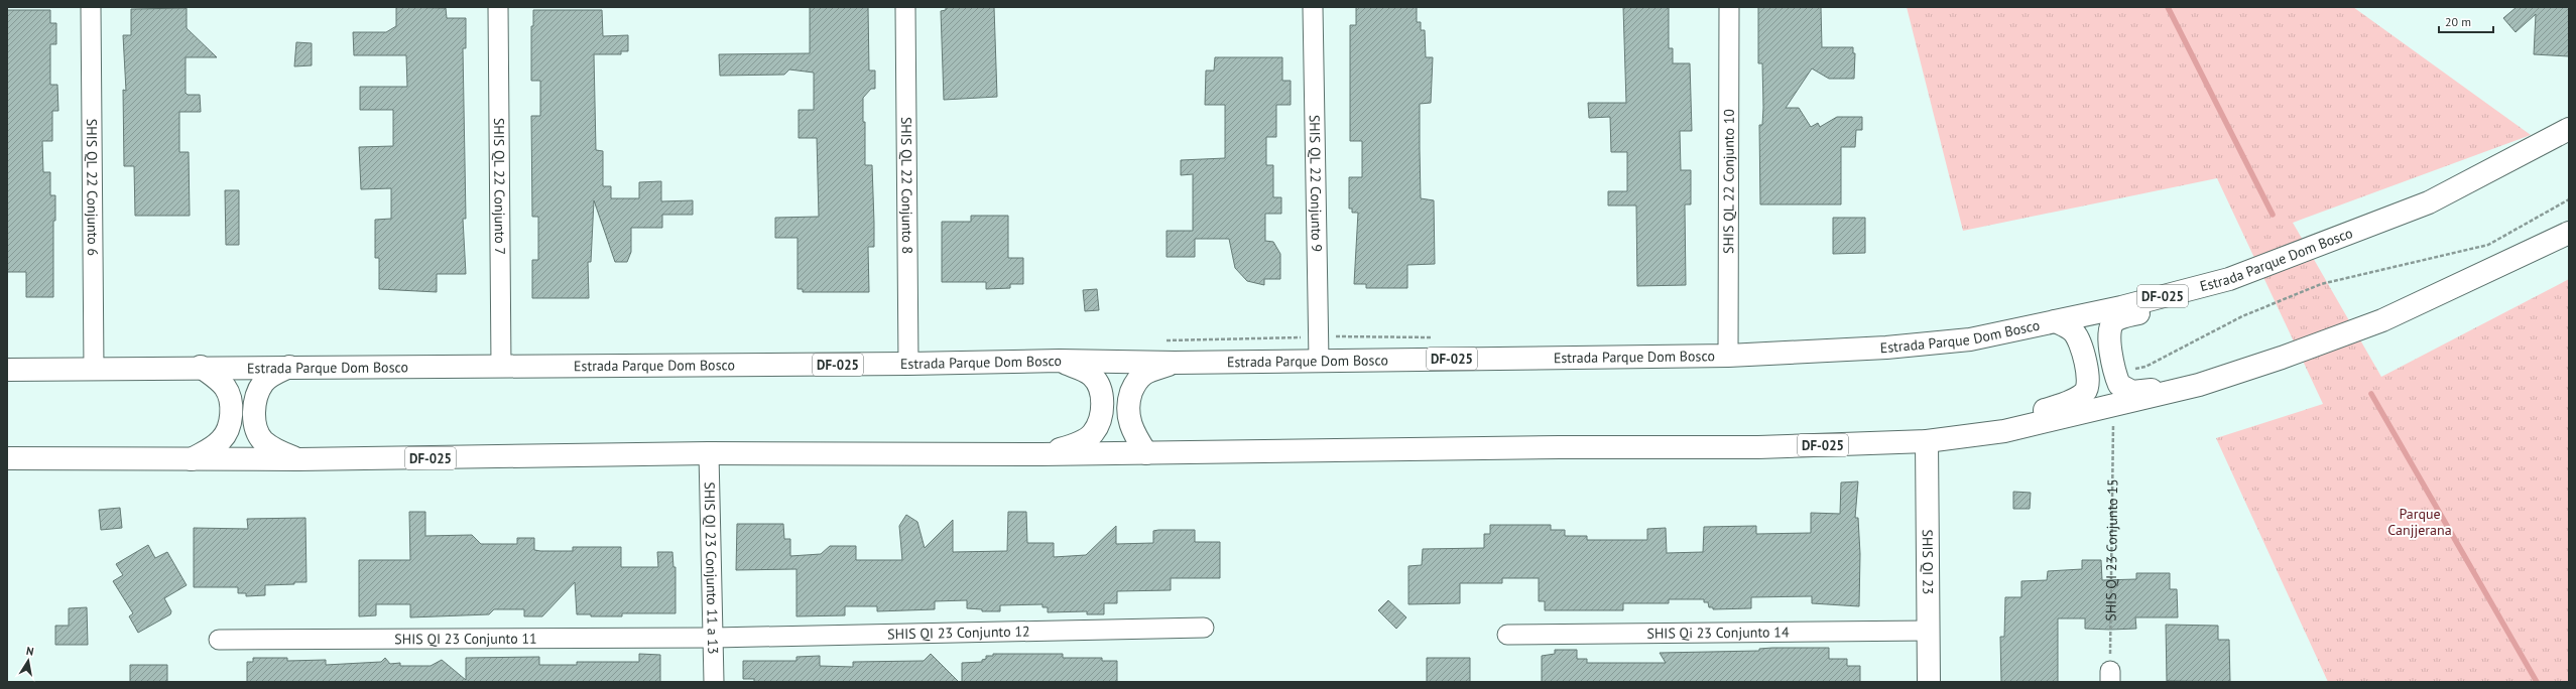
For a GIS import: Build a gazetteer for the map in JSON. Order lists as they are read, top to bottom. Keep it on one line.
{"streets":{"main road":["Estrada Parque Dom Bosco","DF-025","SHIS QI 23"],"street":["SHIS QL 22 Conjunto 10","SHIS QL 22 Conjunto 9","SHIS QL 22 Conjunto 8","SHIS QL 22 Conjunto 7","SHIS QL 22 Conjunto 6","SHIS QI 23 Conjunto 11 a 13","SHIS QI 23 Conjunto 12","SHIS Qi 23 Conjunto 14","SHIS QI 23 Conjunto 11"],"path":["SHIS QI 23 Conjunto 15"]},"crossings":[["SHIS QL 22 Conjunto 10","Estrada Parque Dom Bosco"],["SHIS QL 22 Conjunto 9","Estrada Parque Dom Bosco"],["SHIS QL 22 Conjunto 8","Estrada Parque Dom Bosco"],["SHIS QL 22 Conjunto 7","Estrada Parque Dom Bosco"],["SHIS QL 22 Conjunto 6","Estrada Parque Dom Bosco"],["DF-025","SHIS QI 23"],["DF-025","SHIS QI 23 Conjunto 11 a 13"],["SHIS QI 23","SHIS Qi 23 Conjunto 14"],["SHIS QI 23 Conjunto 11 a 13","SHIS QI 23 Conjunto 12"],["SHIS QI 23 Conjunto 11 a 13","SHIS QI 23 Conjunto 11"],["SHIS QI 23 Conjunto 12","SHIS QI 23 Conjunto 11"]],"parks":["Parque Canjjerana"],"scale_bar":"20 m","north":"top"}
